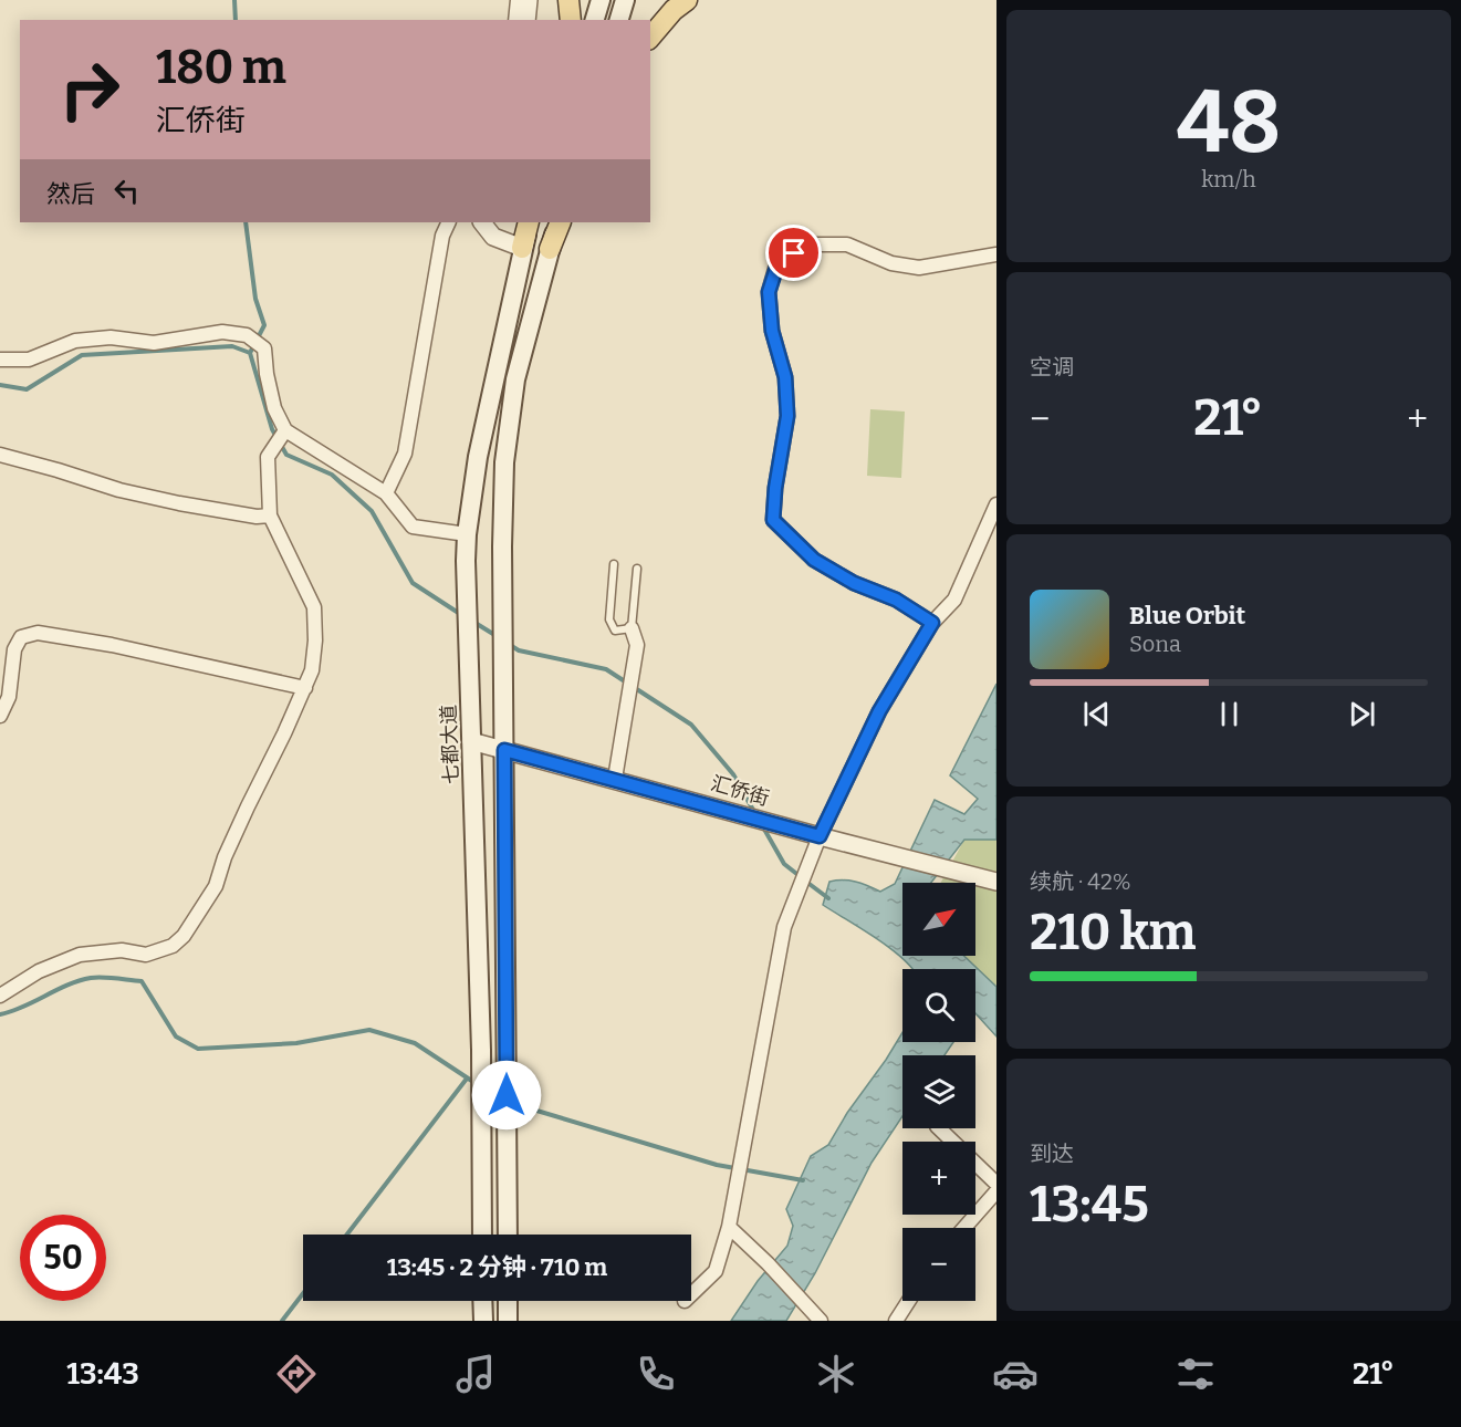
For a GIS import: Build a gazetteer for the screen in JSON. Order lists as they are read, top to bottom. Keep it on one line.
{"streets":{"main road":["七都大道"],"street":["汇侨街"]},"crossings":[["七都大道","汇侨街"]],"north":"top right","page":{"tile":[["48","km/h"],"空调",["续航 · 42%","210 km"],["到达","13:45"]],"turn":["180 m","汇侨街"],"then":"然后","heat":["−","21°","+"],"song":["Blue Orbit","Sona"],"map_buttons":["+","−"],"limit":"50","trip":"13:45 · 2 分钟 · 710 m","tabs":["13:43","21°"]}}
